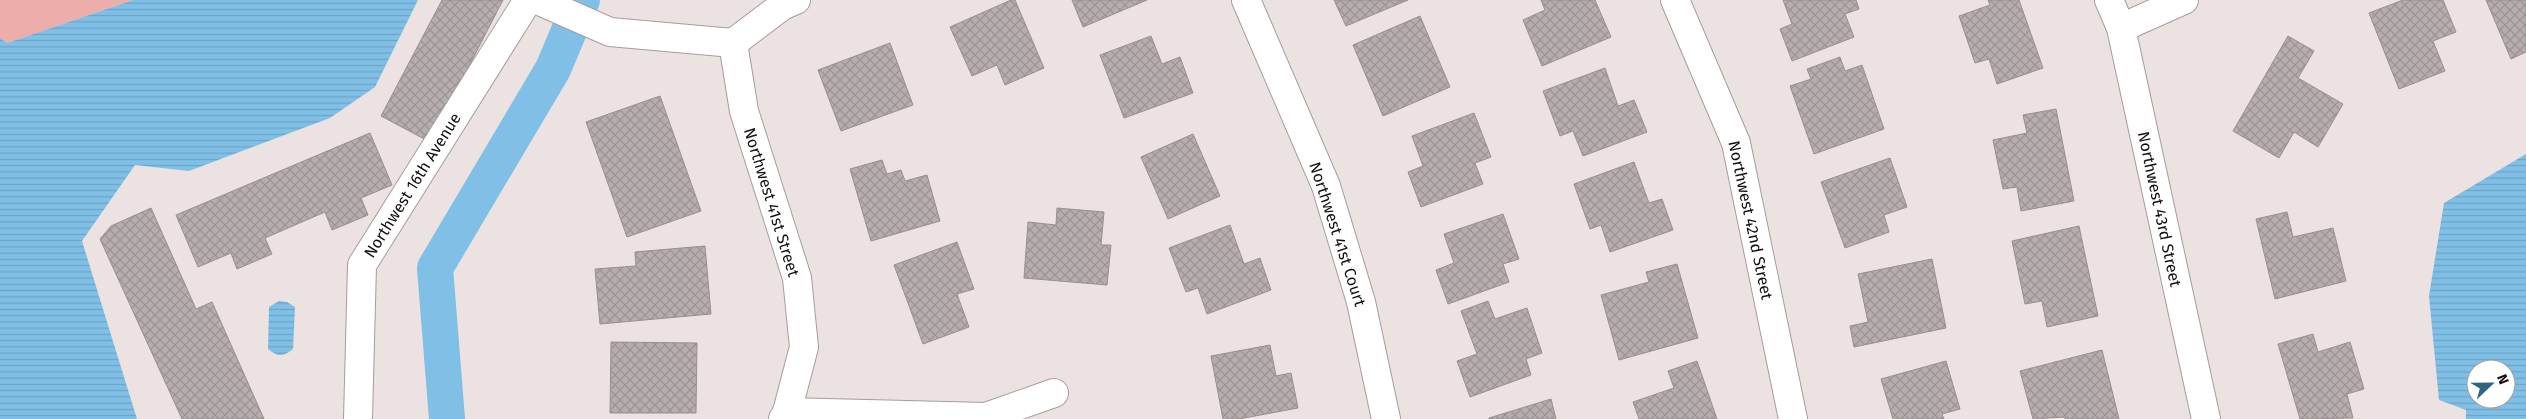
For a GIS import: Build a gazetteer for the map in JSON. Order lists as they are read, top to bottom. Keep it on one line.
{"streets":{"street":["Northwest 16th Avenue","Northwest 41st Street","Northwest 43rd Street","Northwest 42nd Street","Northwest 41st Court"]},"north":"right"}
